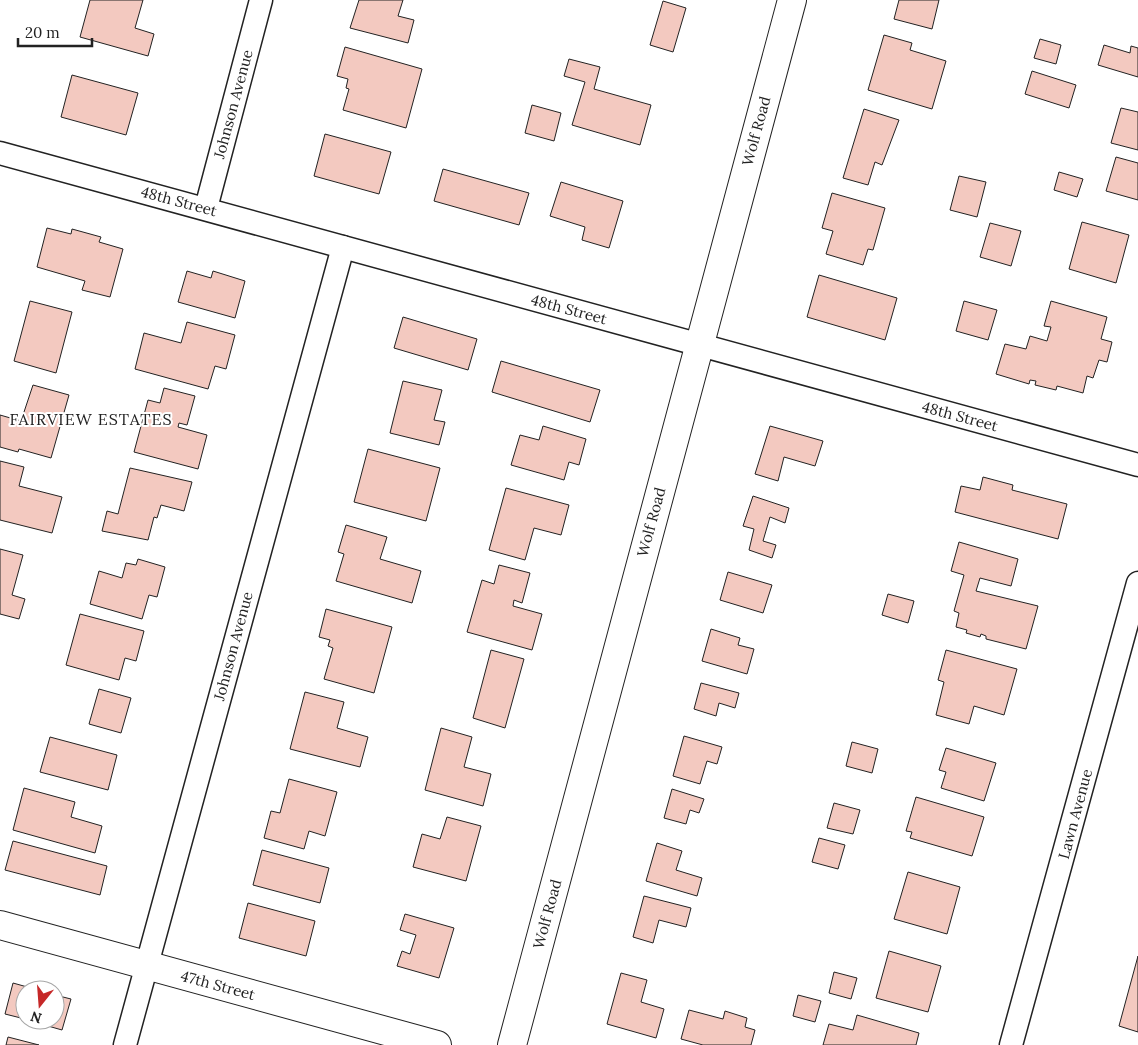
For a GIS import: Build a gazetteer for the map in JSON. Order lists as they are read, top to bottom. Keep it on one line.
{"streets":{"main road":["Wolf Road","47th Street"],"street":["Johnson Avenue","48th Street","Lawn Avenue"]},"crossings":[["Johnson Avenue","48th Street"],["Johnson Avenue","47th Street"],["Wolf Road","48th Street"]],"districts":["FAIRVIEW ESTATES"],"scale_bar":"20 m","north":"bottom"}
